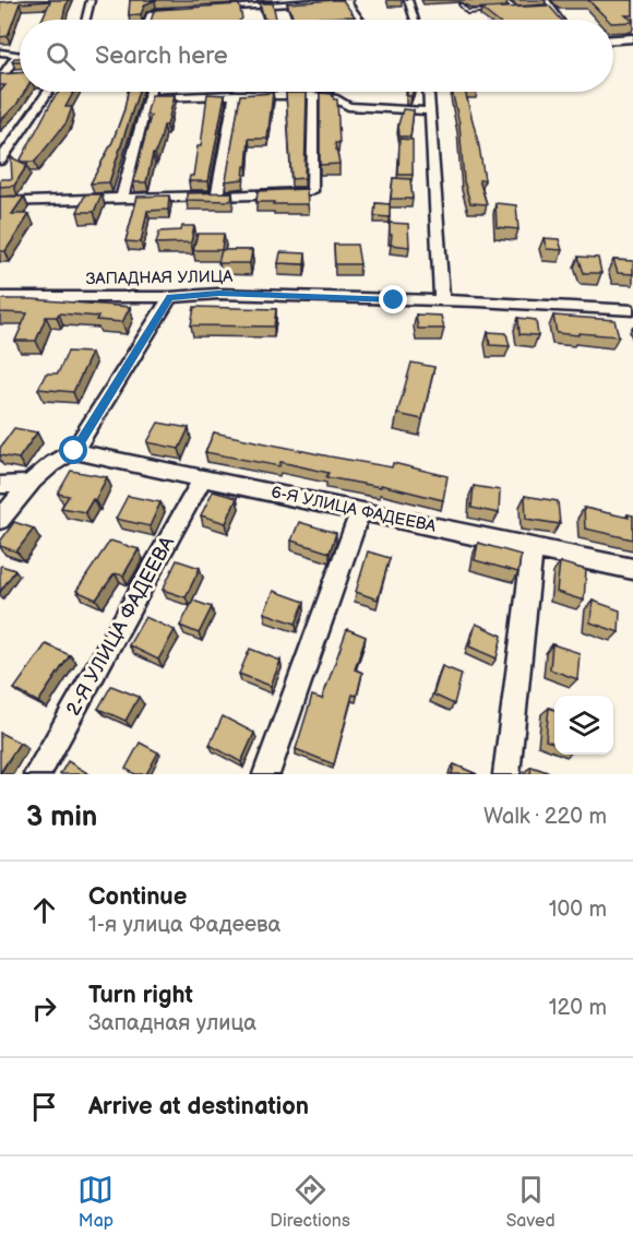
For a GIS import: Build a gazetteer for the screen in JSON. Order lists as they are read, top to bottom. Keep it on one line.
{"streets":{"street":["ЗАПАДНАЯ УЛИЦА","6-Я УЛИЦА ФАДЕЕВА","2-Я УЛИЦА ФАДЕЕВА"]},"crossings":[["6-Я УЛИЦА ФАДЕЕВА","2-Я УЛИЦА ФАДЕЕВА"]],"page":{"search":"Search here","heading":["3 min","Walk · 220 m"],"list":[["Continue","1-я улица Фадеева","100 m"],["Turn right","Западная улица","120 m"],"Arrive at destination"],"nav":["Map","Directions","Saved"]}}
